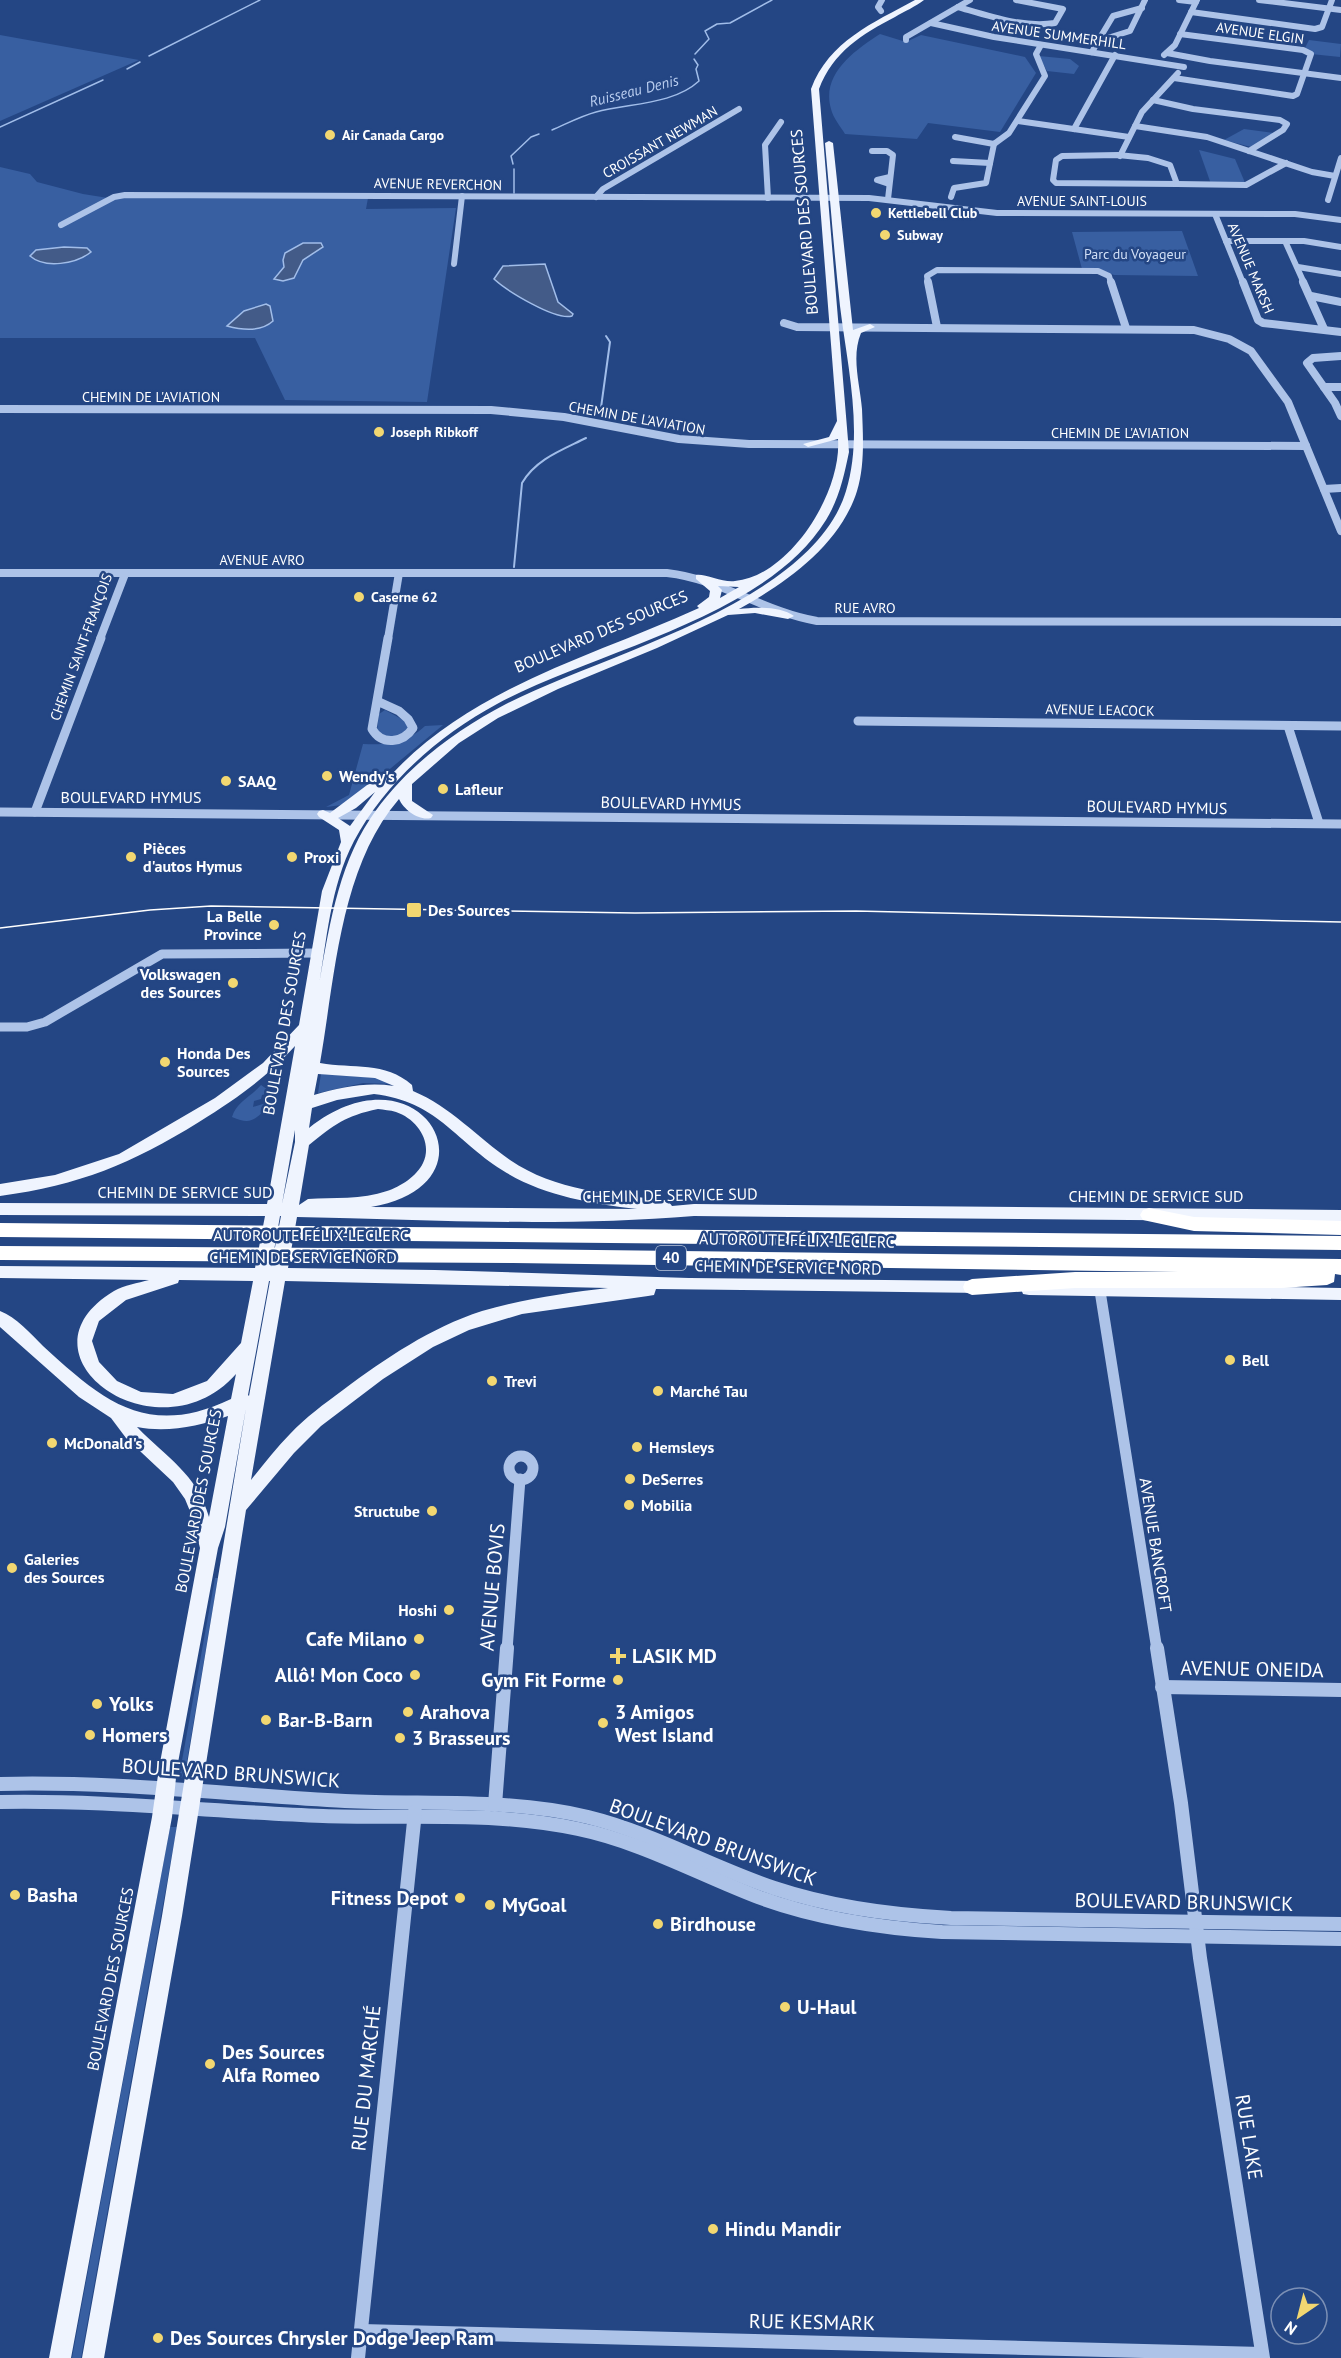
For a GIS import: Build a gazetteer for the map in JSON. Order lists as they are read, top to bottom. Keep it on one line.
{"streets":{"highway":["AUTOROUTE FÉLIX-LECLERC","40"],"main road":["BOULEVARD DES SOURCES","CHEMIN DE SERVICE SUD","CHEMIN DE SERVICE NORD"],"street":["AVENUE ELGIN","AVENUE SUMMERHILL","CROISSANT NEWMAN","AVENUE REVERCHON","AVENUE SAINT-LOUIS","AVENUE MARSH","CHEMIN DE L'AVIATION","AVENUE AVRO","RUE AVRO","CHEMIN SAINT-FRANÇOIS","AVENUE LEACOCK","BOULEVARD HYMUS","AVENUE BANCROFT","AVENUE BOVIS","AVENUE ONEIDA","BOULEVARD BRUNSWICK","RUE DU MARCHÉ","RUE LAKE","RUE KESMARK"]},"crossings":[["CROISSANT NEWMAN","AVENUE REVERCHON"],["AVENUE REVERCHON","AVENUE SAINT-LOUIS"],["AVENUE REVERCHON","BOULEVARD DES SOURCES"],["AVENUE SAINT-LOUIS","BOULEVARD DES SOURCES"],["AVENUE SAINT-LOUIS","AVENUE MARSH"],["BOULEVARD DES SOURCES","CHEMIN DE L'AVIATION"],["BOULEVARD DES SOURCES","RUE AVRO"],["BOULEVARD DES SOURCES","BOULEVARD HYMUS"],["BOULEVARD DES SOURCES","BOULEVARD BRUNSWICK"],["AVENUE AVRO","RUE AVRO"],["AVENUE AVRO","CHEMIN SAINT-FRANÇOIS"],["CHEMIN SAINT-FRANÇOIS","BOULEVARD HYMUS"],["CHEMIN DE SERVICE NORD","AVENUE BANCROFT"],["AVENUE BANCROFT","AVENUE ONEIDA"],["AVENUE BANCROFT","RUE LAKE"],["AVENUE BOVIS","BOULEVARD BRUNSWICK"],["BOULEVARD BRUNSWICK","RUE DU MARCHÉ"],["BOULEVARD BRUNSWICK","RUE LAKE"],["RUE DU MARCHÉ","RUE KESMARK"],["RUE LAKE","RUE KESMARK"]],"water":["Ruisseau Denis"],"parks":["Parc du Voyageur"],"places":{"other":["Air Canada Cargo","Kettlebell Club","Subway","Joseph Ribkoff","Caserne 62","Wendy's","SAAQ","Lafleur","Pièces d'autos Hymus","Proxi","La Belle Province","Volkswagen des Sources","Honda Des Sources","Bell","Trevi","Marché Tau","McDonald's","Hemsleys","DeSerres","Mobilia","Structube","Galeries des Sources","Hoshi","Cafe Milano","Allô! Mon Coco","Gym Fit Forme","Yolks","Arahova","Bar-B-Barn","3 Amigos West Island","Homers","3 Brasseurs","Basha","Fitness Depot","MyGoal","Birdhouse","U-Haul","Des Sources Alfa Romeo","Hindu Mandir","Des Sources Chrysler Dodge Jeep Ram"],"transit":["Des Sources"],"health":["LASIK MD"]},"north":"bottom left"}
